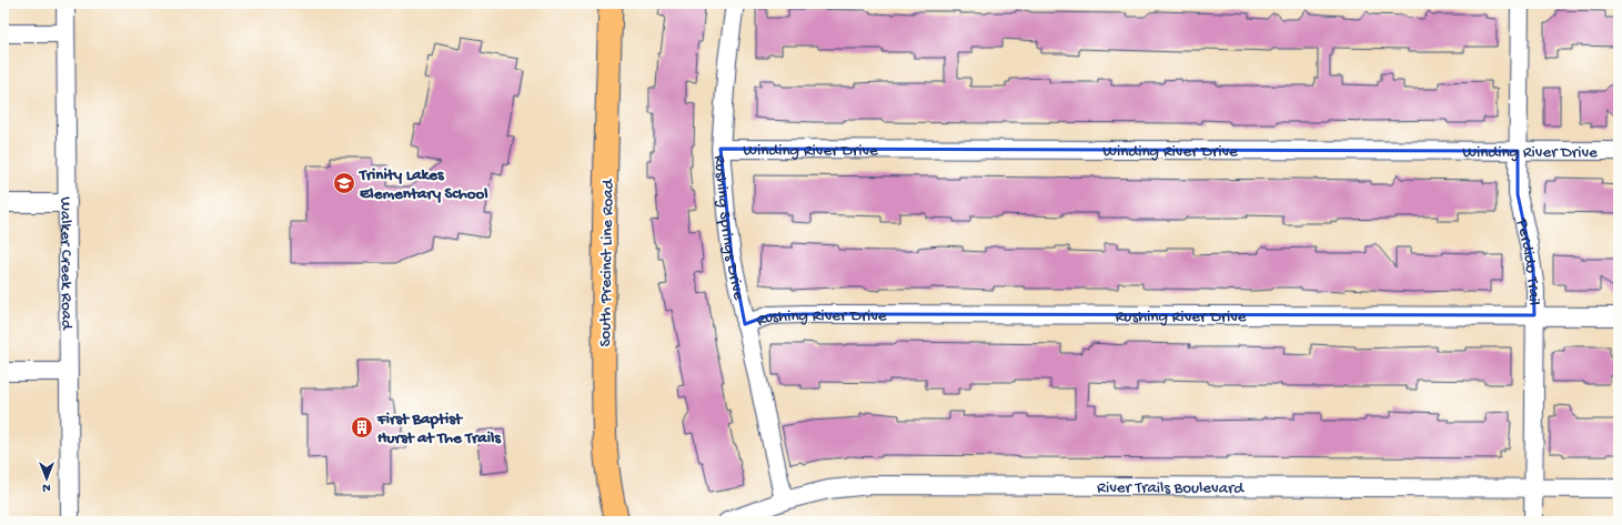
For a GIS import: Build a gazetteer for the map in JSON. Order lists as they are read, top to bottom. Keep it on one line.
{"streets":{"main road":["South Precinct Line Road"],"street":["Winding River Drive","Rushing Springs Drive","Perdido Trail","Walker Creek Road","Rushing River Drive","River Trails Boulevard"]},"crossings":[["Winding River Drive","Rushing Springs Drive"],["Winding River Drive","Perdido Trail"],["Rushing Springs Drive","Rushing River Drive"],["Rushing Springs Drive","River Trails Boulevard"],["Perdido Trail","Rushing River Drive"],["Perdido Trail","River Trails Boulevard"]],"places":{"school or university":["Trinity Lakes Elementary School"],"building":["First Baptist Hurst at The Trails"]},"north":"bottom"}
